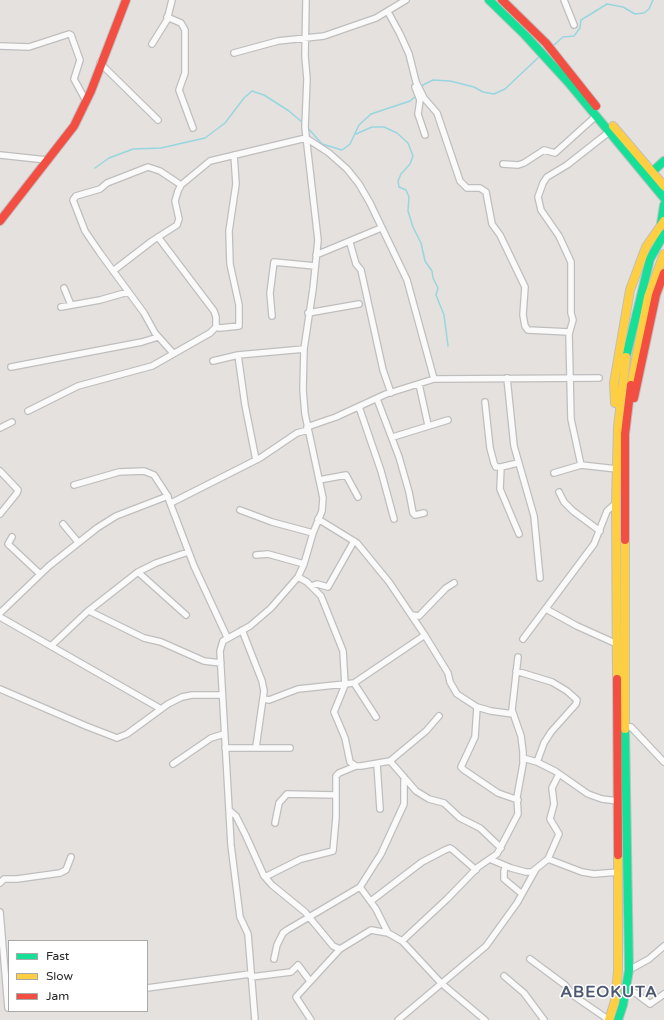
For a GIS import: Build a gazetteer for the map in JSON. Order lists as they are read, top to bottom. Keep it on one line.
{"districts":["ABEOKUTA"],"legend":["Fast","Slow","Jam"]}
